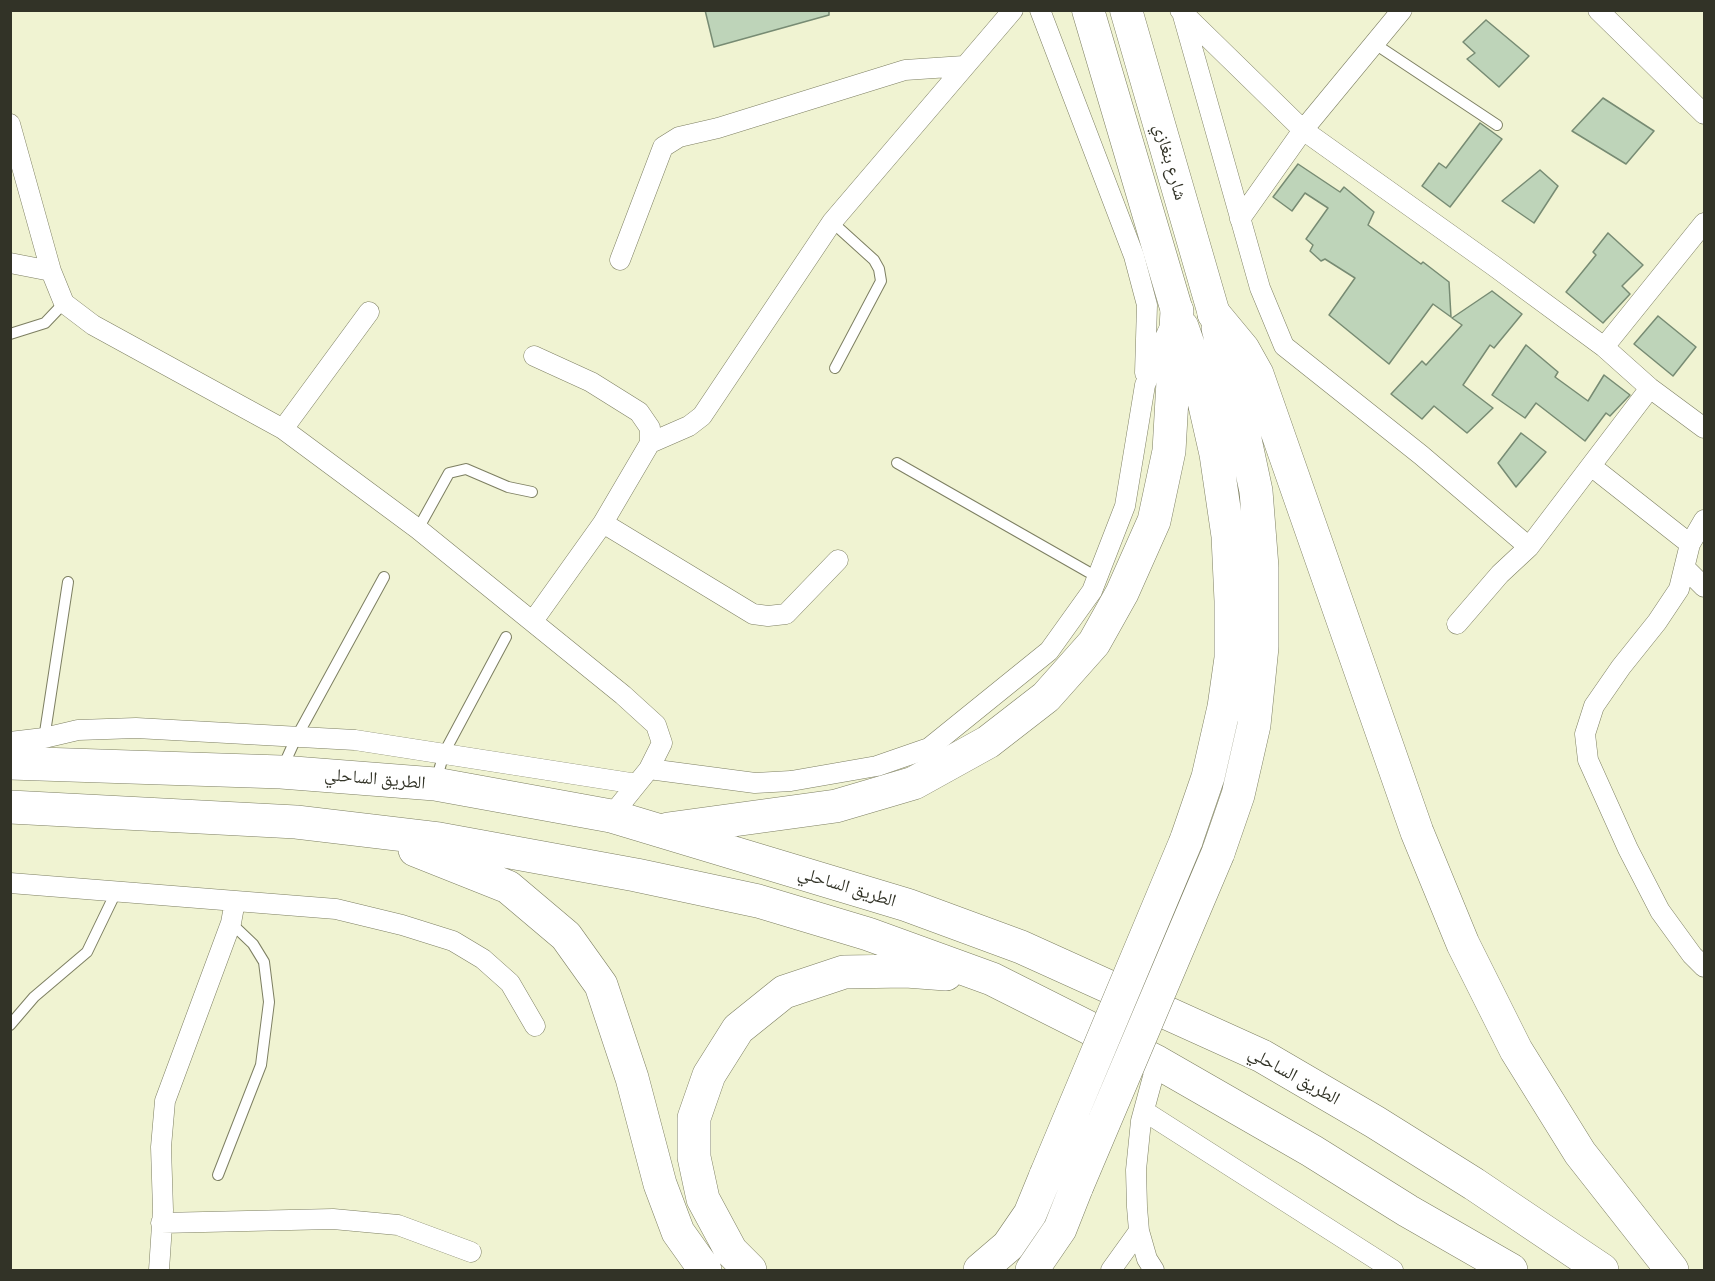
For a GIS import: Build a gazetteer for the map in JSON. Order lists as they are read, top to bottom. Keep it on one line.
{"streets":{"highway":["الطريق الساحلي"],"main road":["شارع بنغازي"]}}
